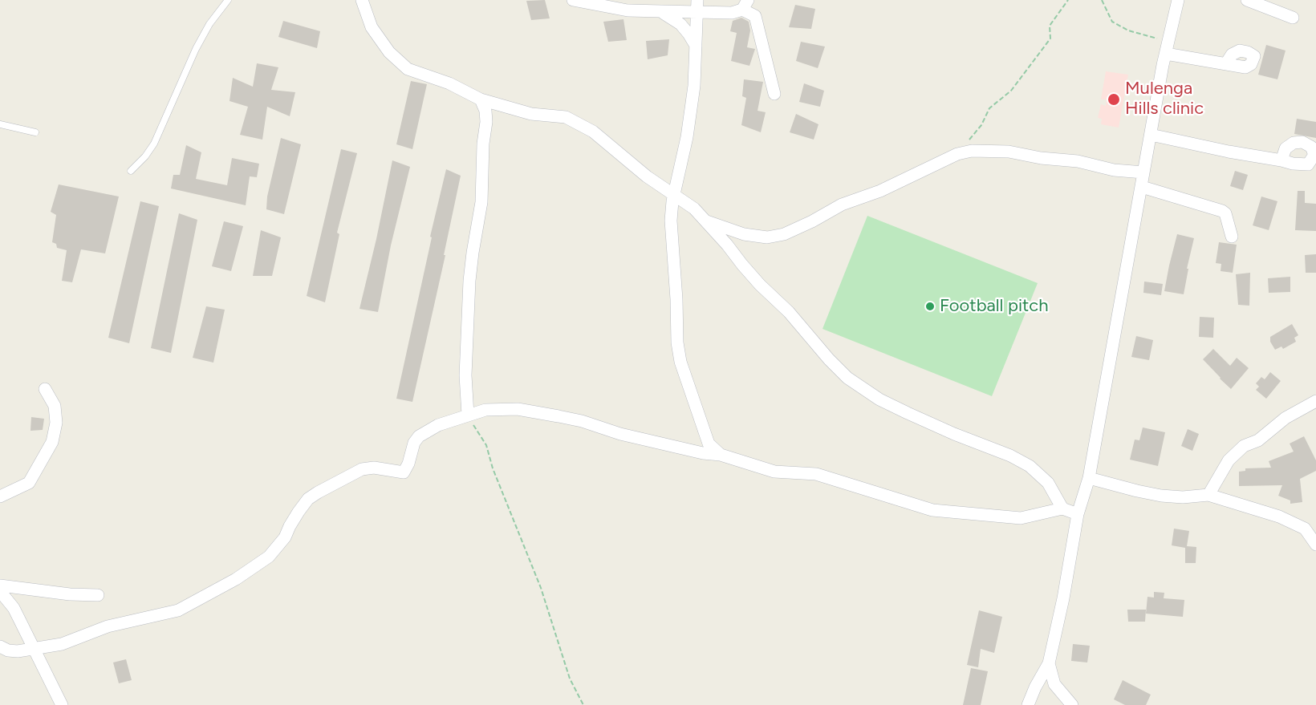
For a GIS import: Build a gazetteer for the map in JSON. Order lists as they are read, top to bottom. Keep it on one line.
{"places":["Mulenga Hills clinic","Football pitch"]}
